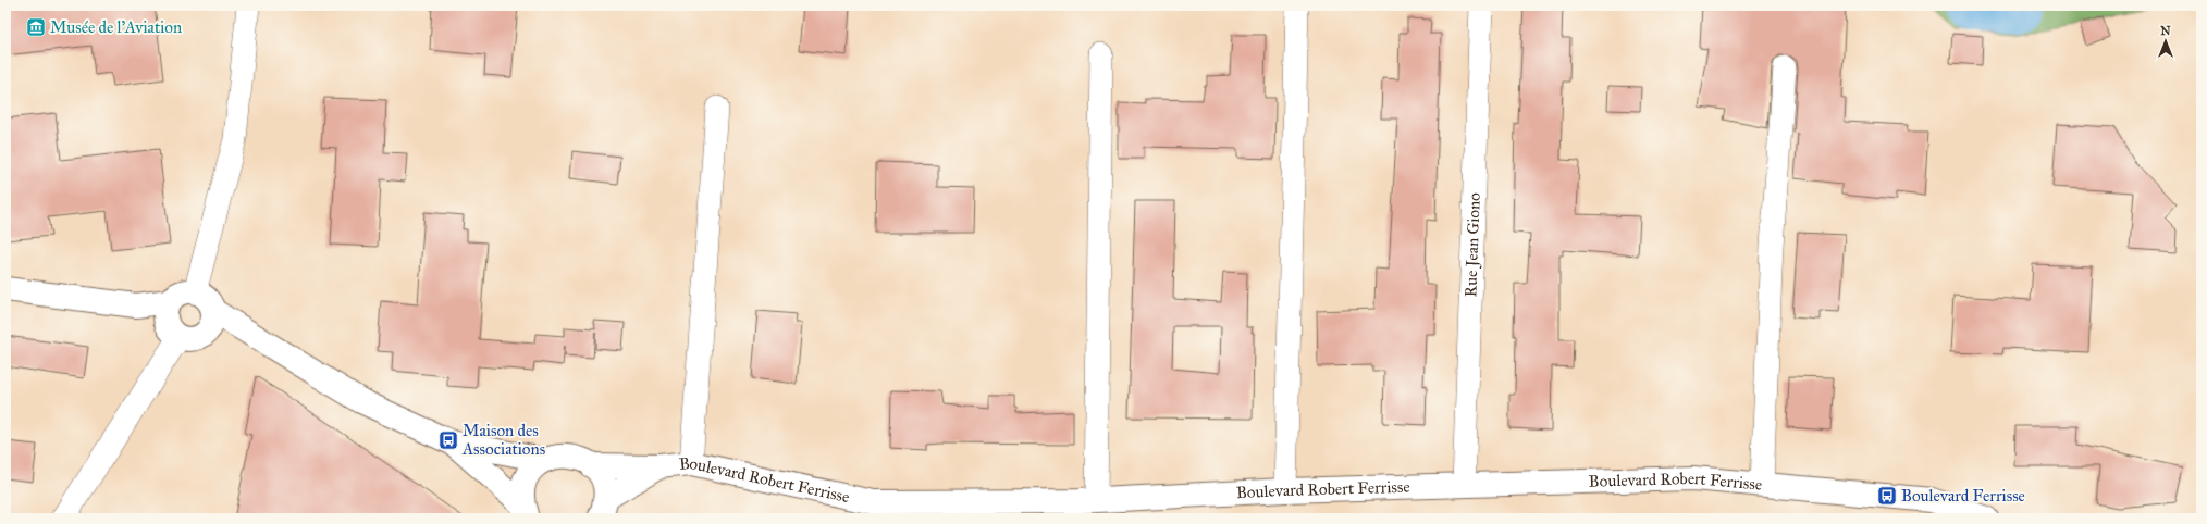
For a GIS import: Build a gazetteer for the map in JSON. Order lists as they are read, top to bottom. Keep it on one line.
{"streets":{"main road":["Boulevard Robert Ferrisse"],"street":["Rue Jean Giono"]},"crossings":[["Rue Jean Giono","Boulevard Robert Ferrisse"]],"places":{"museum":["Musée de l'Aviation"],"bus stop":["Maison des Associations","Boulevard Ferrisse"]},"north":"top"}
